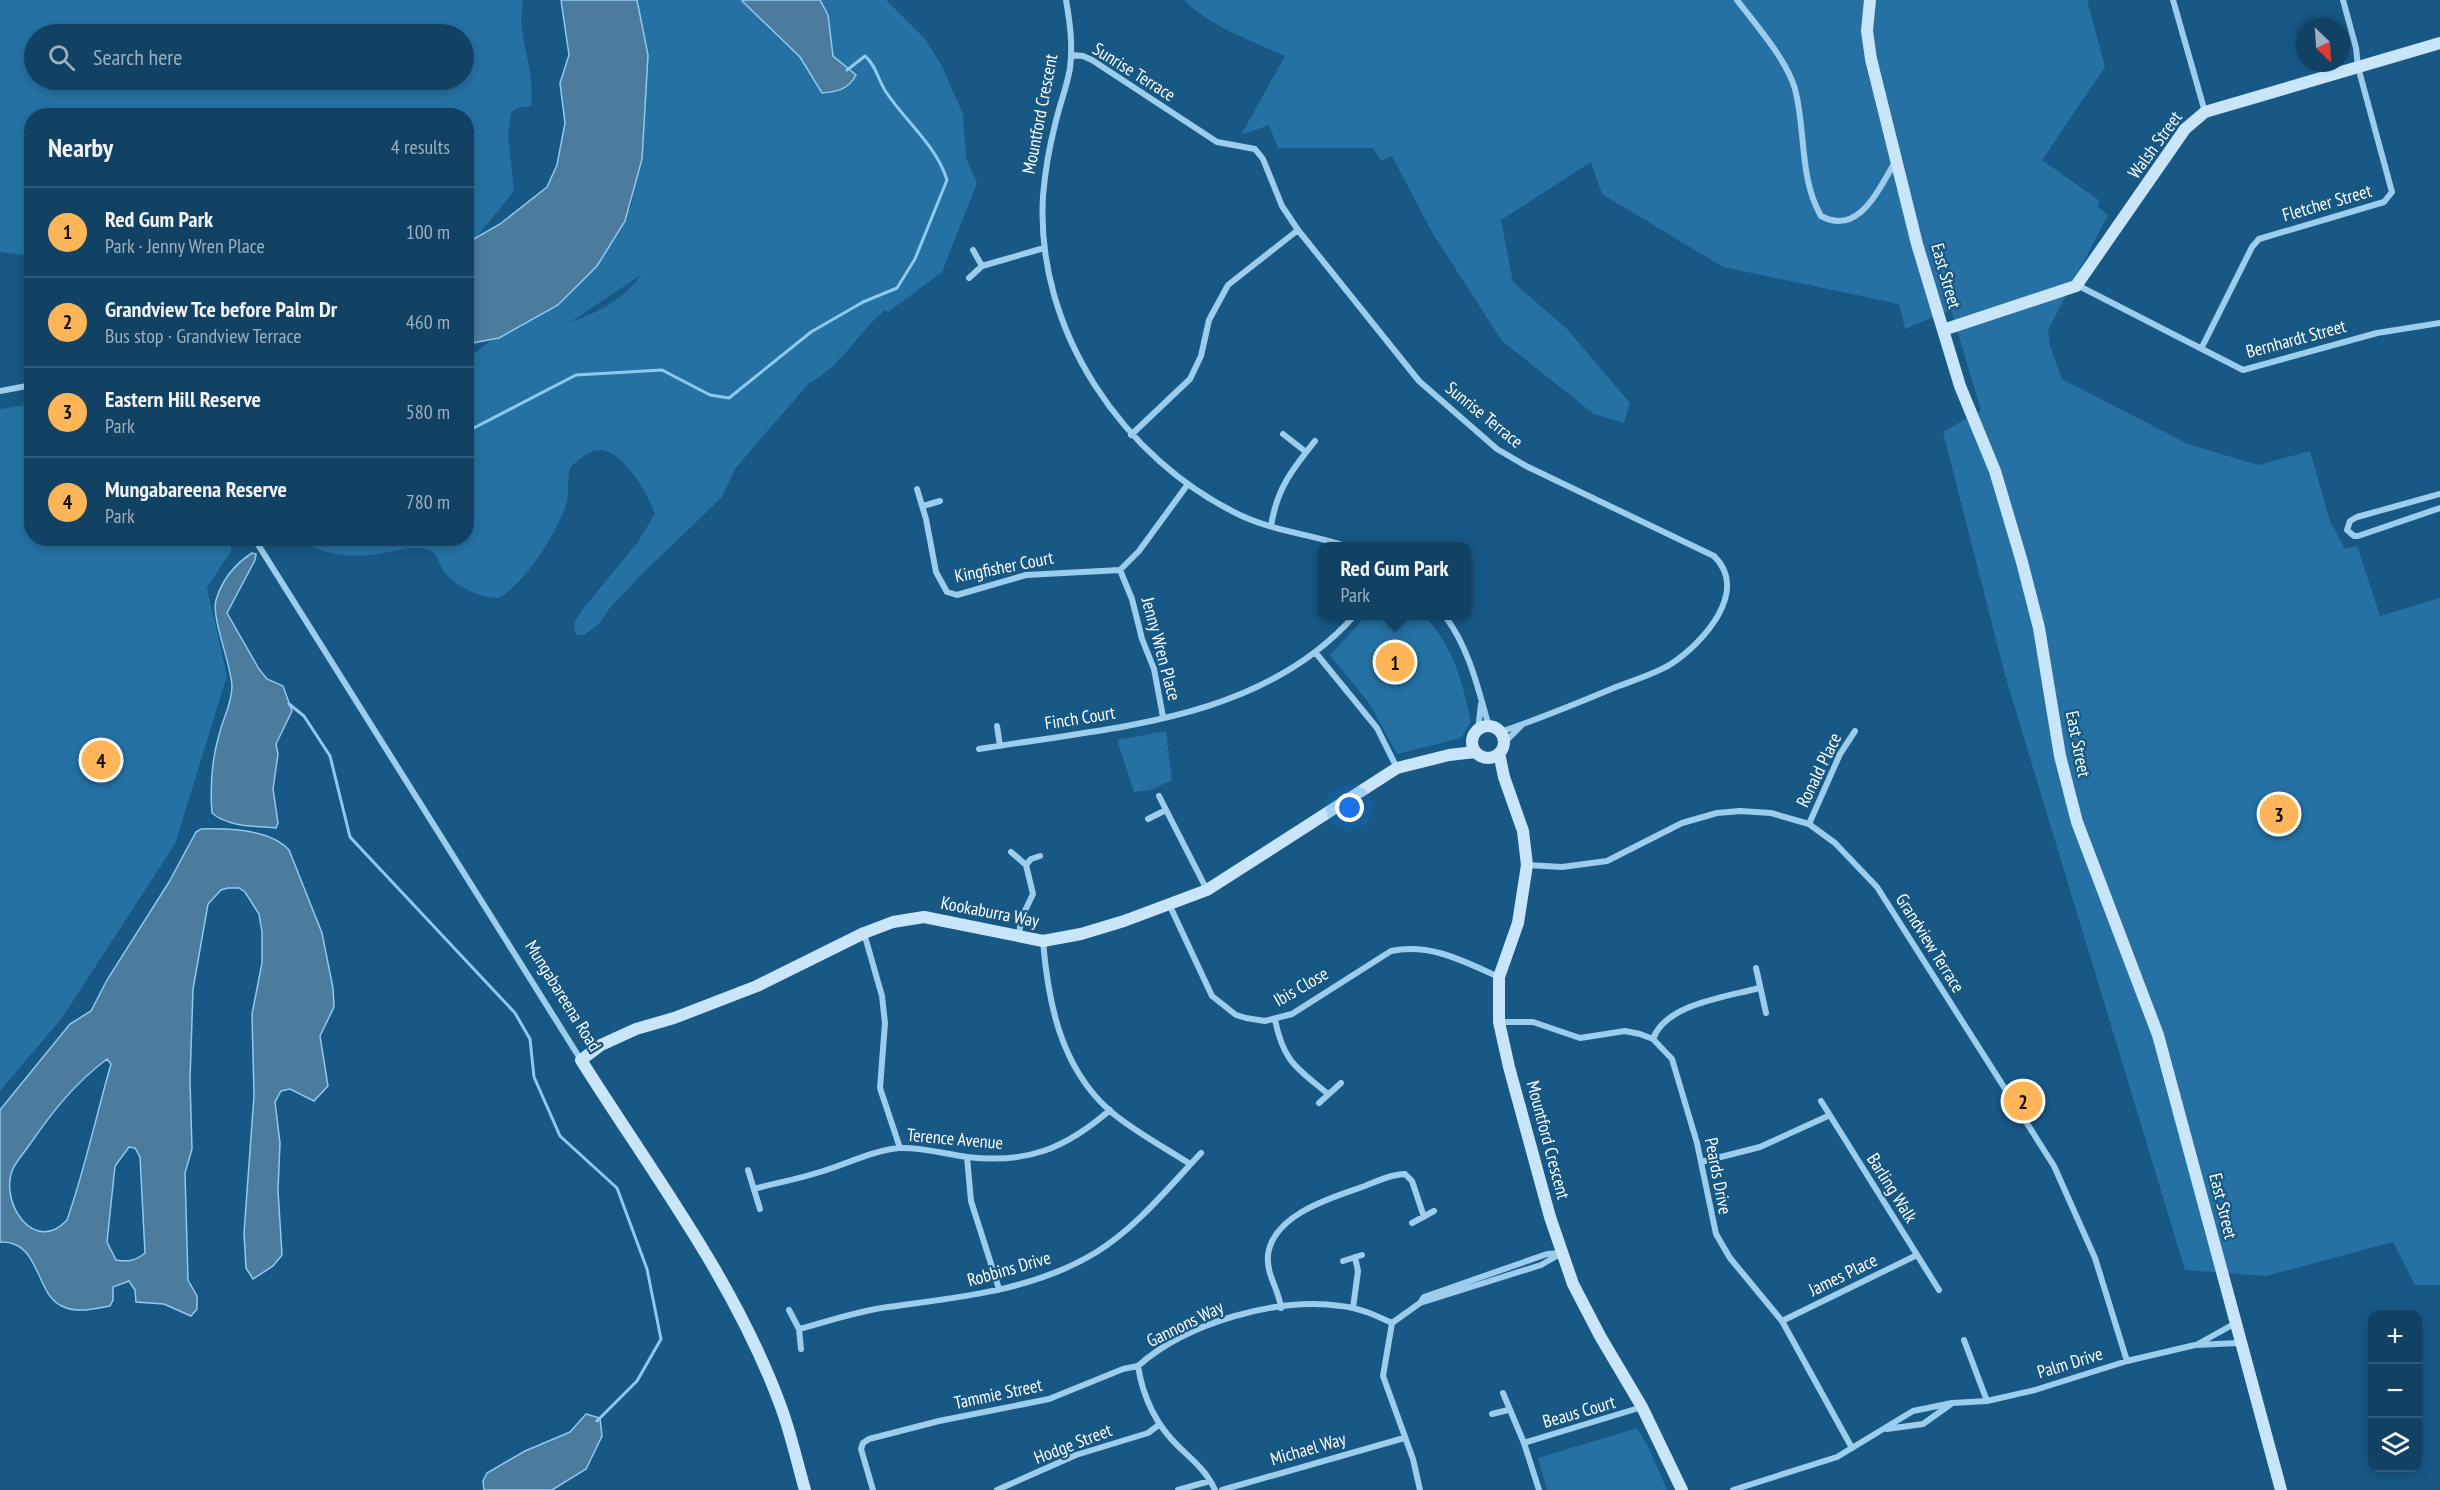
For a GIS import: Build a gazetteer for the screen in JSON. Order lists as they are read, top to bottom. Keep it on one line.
{"streets":{"street":["Sunrise Terrace","Mountford Crescent","Walsh Street","Fletcher Street","East Street","Bernhardt Street","Kingfisher Court","Jenny Wren Place","Finch Court","Ronald Place","Kookaburra Way","Grandview Terrace","Ibis Close","Mungabareena Road","Terence Avenue","Peards Drive","Barling Walk","Robbins Drive","James Place","Gannons Way","Palm Drive","Tammie Street","Beaus Court","Hodge Street","Michael Way"]},"crossings":[["Sunrise Terrace","Mountford Crescent"],["Sunrise Terrace","Kookaburra Way"],["Mountford Crescent","Kookaburra Way"],["Mountford Crescent","Grandview Terrace"],["Mountford Crescent","Ibis Close"],["Mountford Crescent","Beaus Court"],["Walsh Street","Fletcher Street"],["Walsh Street","Bernhardt Street"],["Fletcher Street","Bernhardt Street"],["East Street","Palm Drive"],["Kingfisher Court","Jenny Wren Place"],["Jenny Wren Place","Finch Court"],["Ronald Place","Grandview Terrace"],["Kookaburra Way","Ibis Close"],["Kookaburra Way","Mungabareena Road"],["Grandview Terrace","Palm Drive"],["Peards Drive","James Place"],["Peards Drive","Palm Drive"],["Barling Walk","James Place"],["Gannons Way","Tammie Street"],["Gannons Way","Hodge Street"]],"north":"bottom right","page":{"search":"Search here","heading":["Nearby","4 results"],"list":[{"mark":"1","name":"Red Gum Park","note":"Park · Jenny Wren Place","value":"100 m"},{"mark":"2","name":"Grandview Tce before Palm Dr","note":"Bus stop · Grandview Terrace","value":"460 m"},{"mark":"3","name":"Eastern Hill Reserve","note":"Park","value":"580 m"},{"mark":"4","name":"Mungabareena Reserve","note":"Park","value":"780 m"}],"popup":["Red Gum Park","Park"],"pins":["1","4","3","2"],"map_buttons":["+","−"]}}
